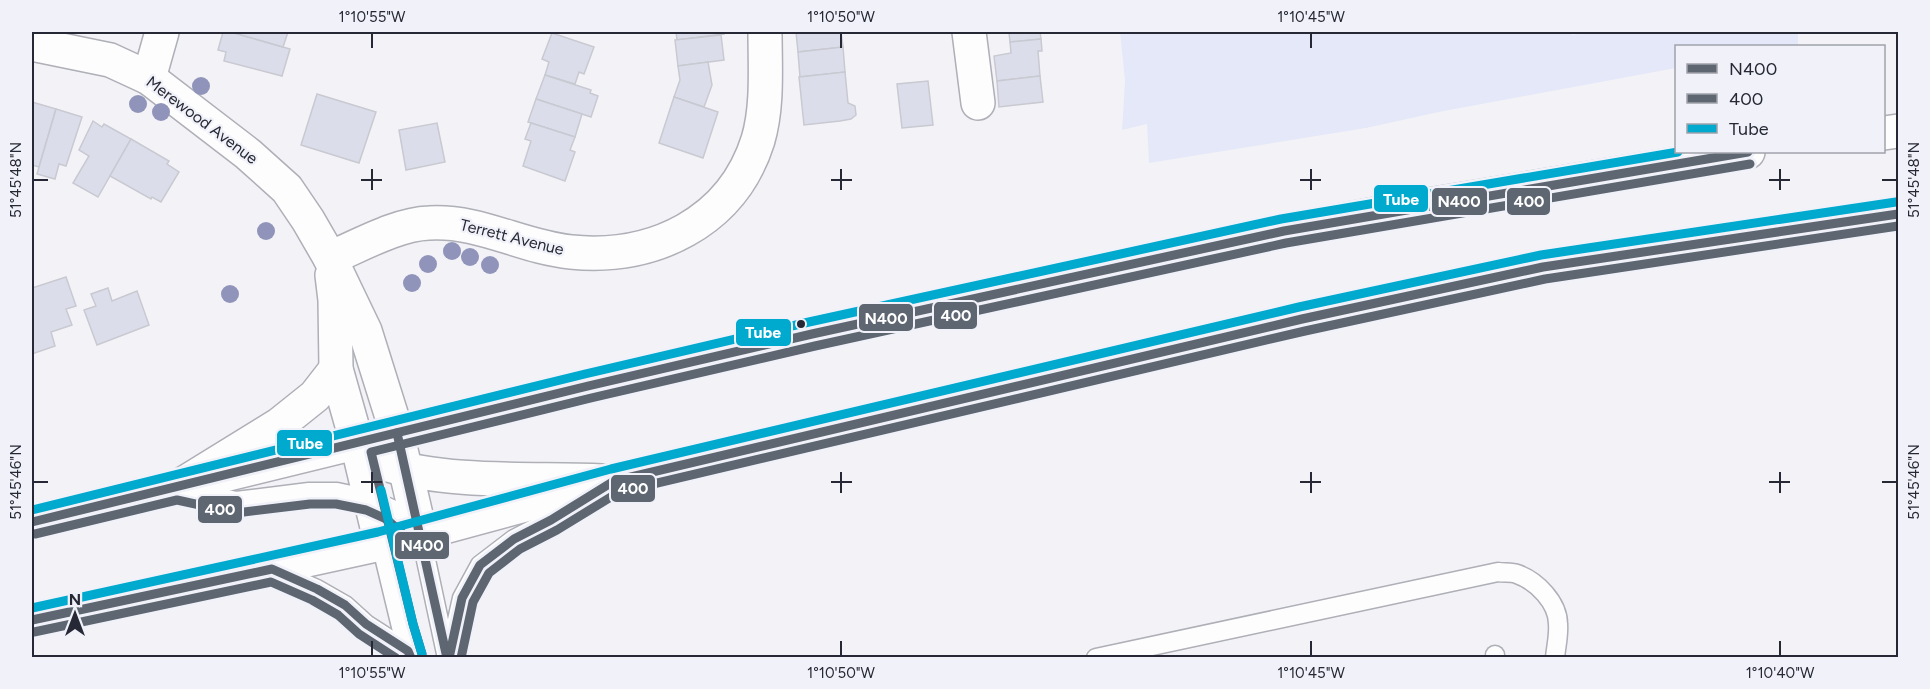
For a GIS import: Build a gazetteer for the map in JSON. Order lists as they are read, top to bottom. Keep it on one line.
{"streets":{"main road":["Merewood Avenue","Terrett Avenue"]},"crossings":[["Merewood Avenue","Terrett Avenue"]],"lines":["transit line Tube","transit line N400","transit line 400"],"legend":["N400","400","Tube"],"north":"top","coordinates":["1°10'55\"W","1°10'50\"W","1°10'45\"W","51°45'48\"N","51°45'46\"N","1°10'40\"W"]}
